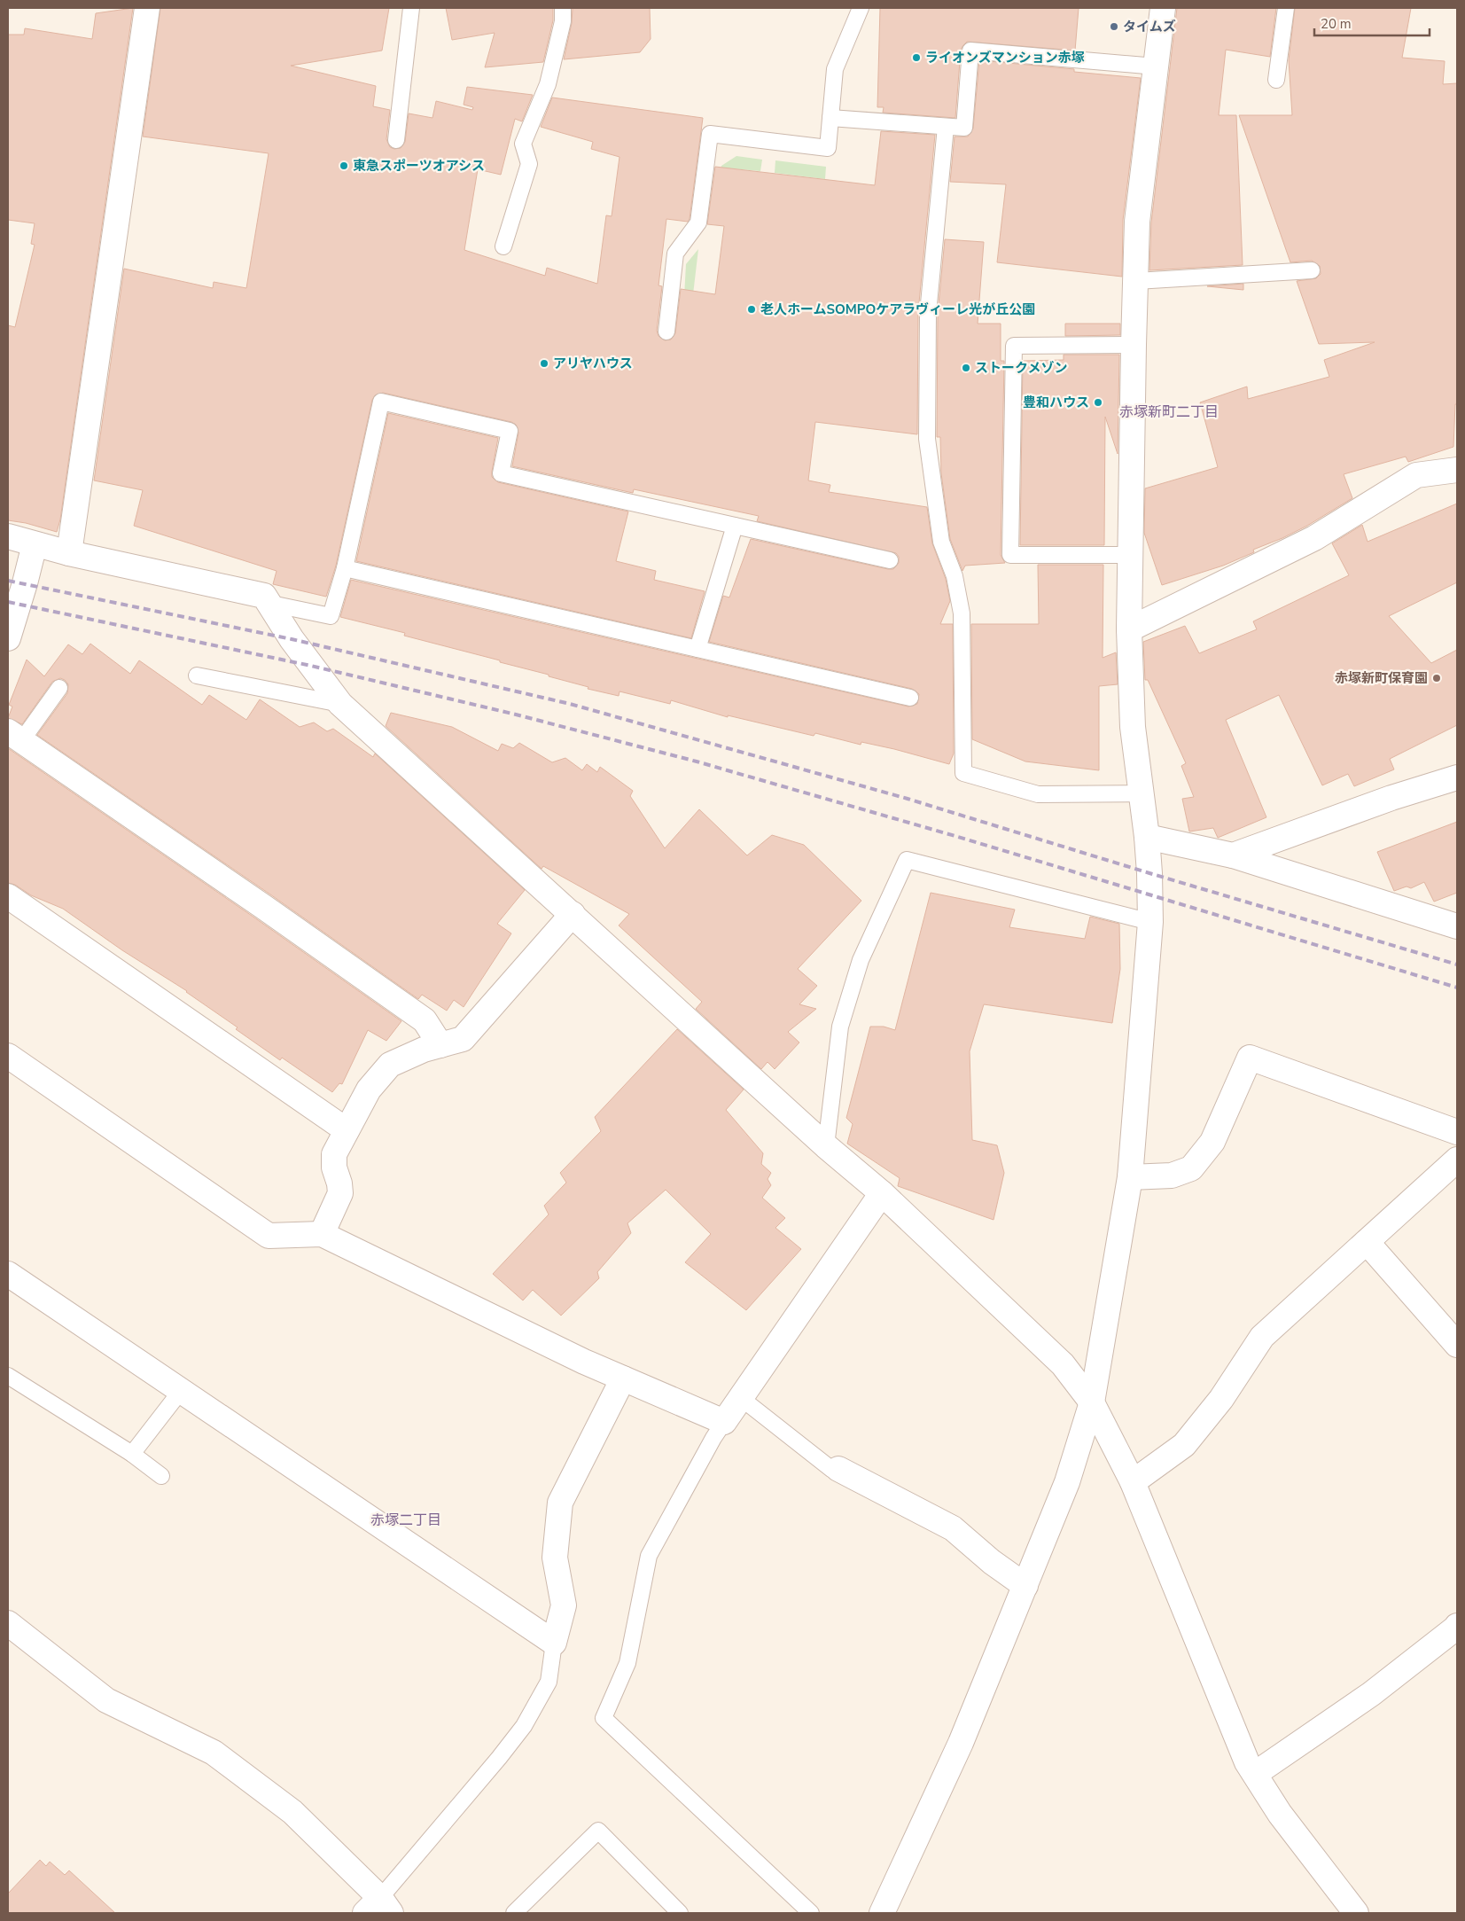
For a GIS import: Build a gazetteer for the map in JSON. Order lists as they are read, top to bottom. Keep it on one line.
{"districts":["赤塚新町二丁目","赤塚二丁目"],"places":["タイムズ","ライオンズマンション赤塚","東急スポーツオアシス","老人ホームSOMPOケアラヴィーレ光が丘公園","アリヤハウス","ストークメゾン","豊和ハウス","赤塚新町保育園"],"scale_bar":"20 m"}
